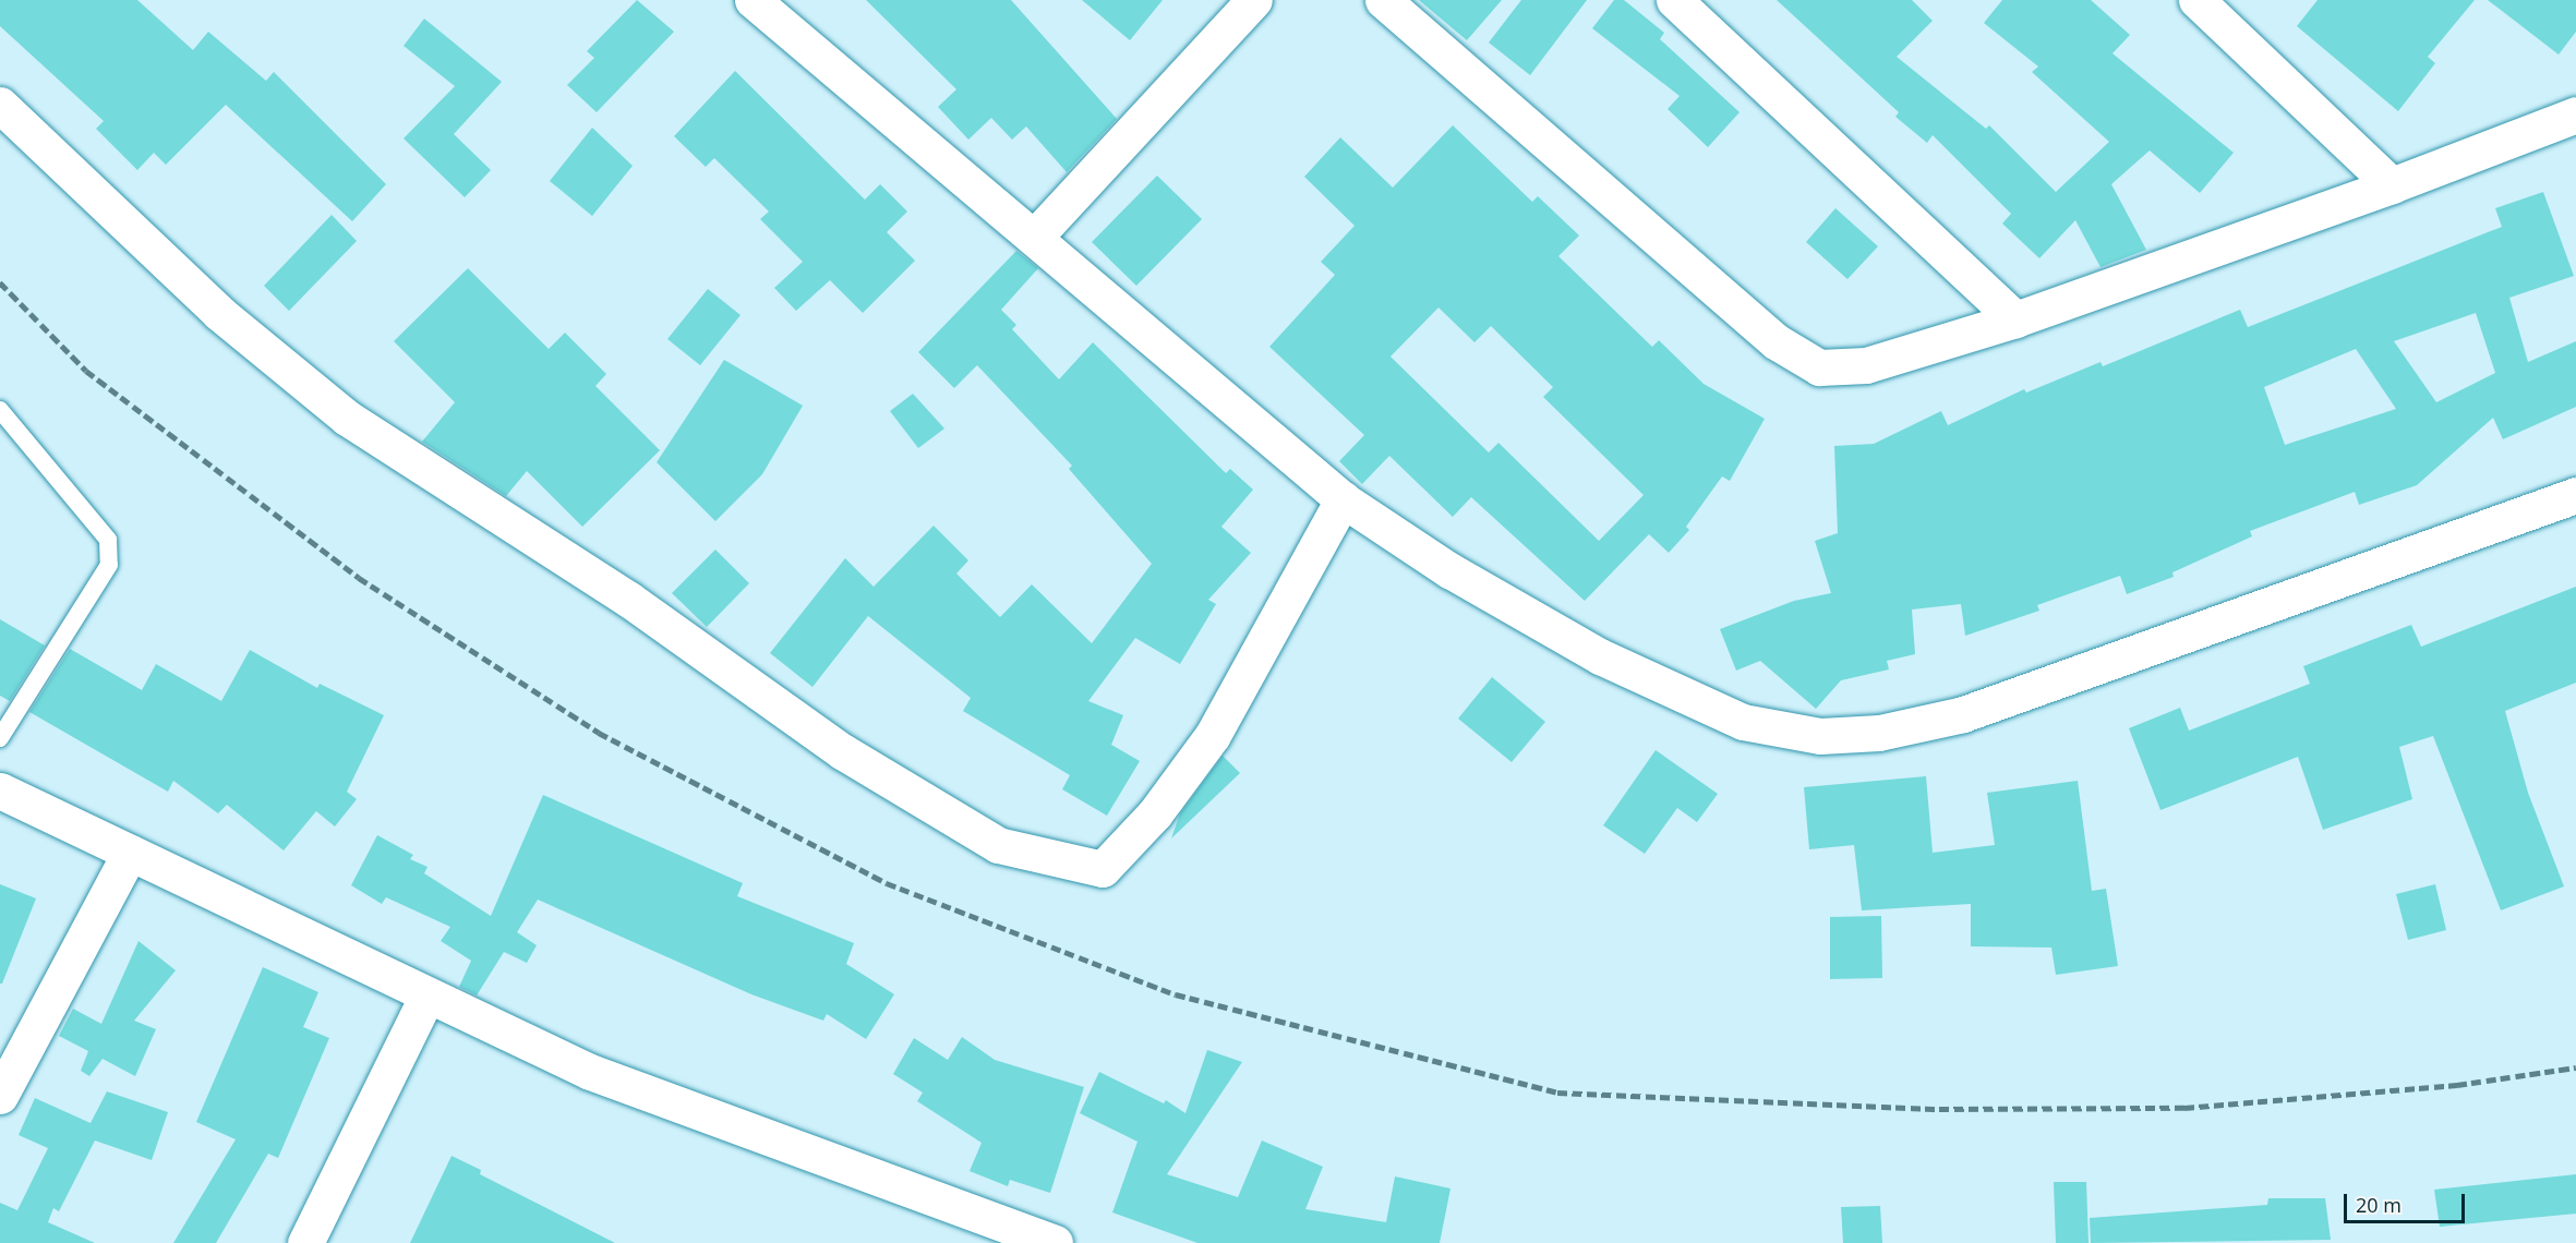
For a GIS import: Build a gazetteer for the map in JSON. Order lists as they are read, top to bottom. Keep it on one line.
{"scale_bar":"20 m"}
